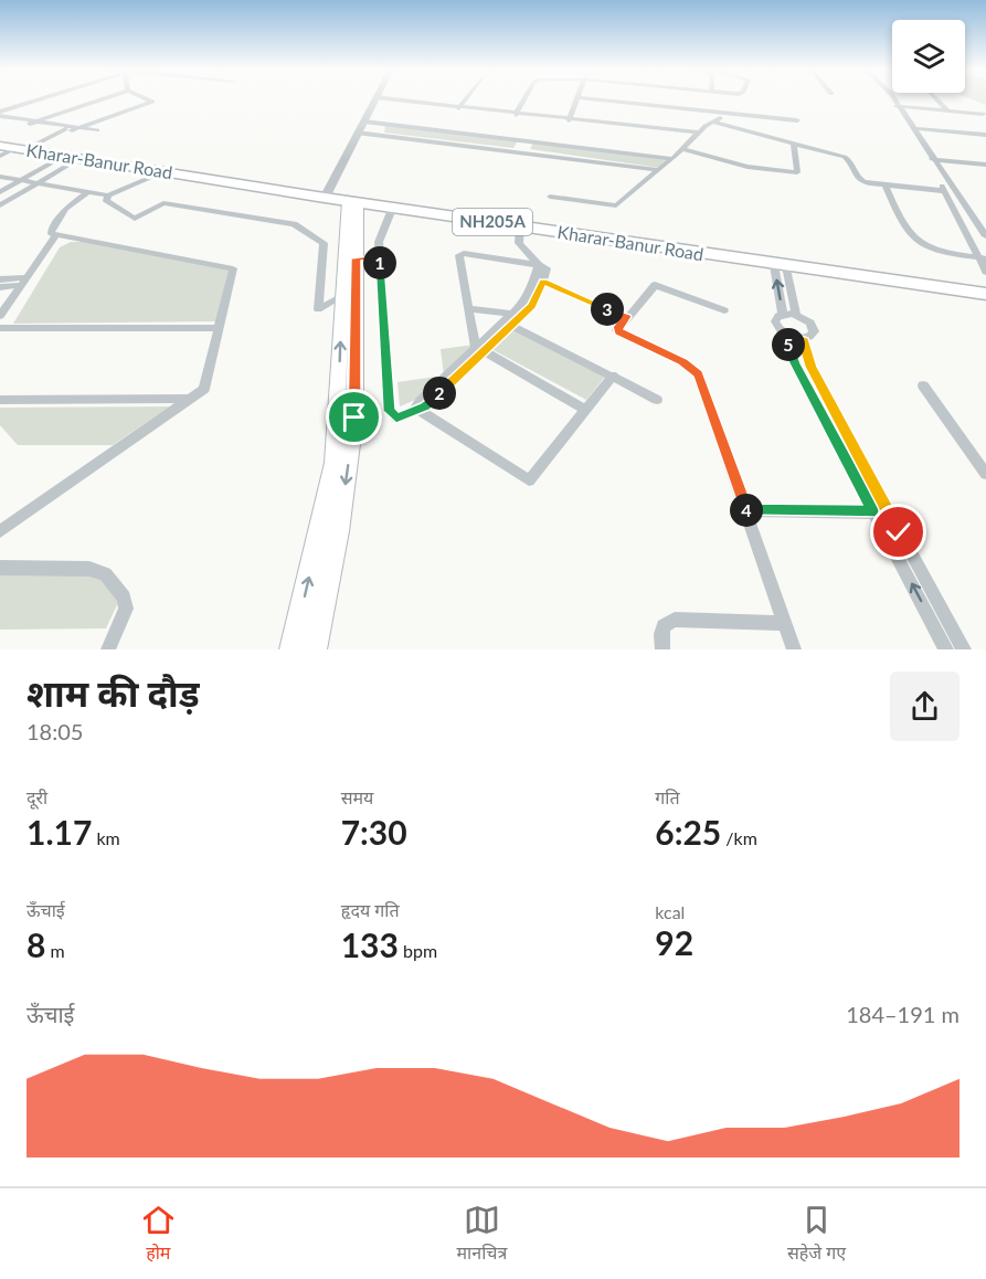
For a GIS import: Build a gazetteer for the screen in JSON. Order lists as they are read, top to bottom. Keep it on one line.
{"streets":{"highway":["Kharar-Banur Road","NH205A"]},"page":{"pins":["1","3","5","2","4"],"heading":["शाम की दौड़","18:05"],"stats":[["दूरी","1.17 km"],["समय","7:30"],["गति","6:25 /km"],["ऊँचाई","8 m"],["हृदय गति","133 bpm"],["kcal","92"]],"chart":["ऊँचाई","184–191 m"],"tabs":["होम","मानचित्र","सहेजे गए"]}}
